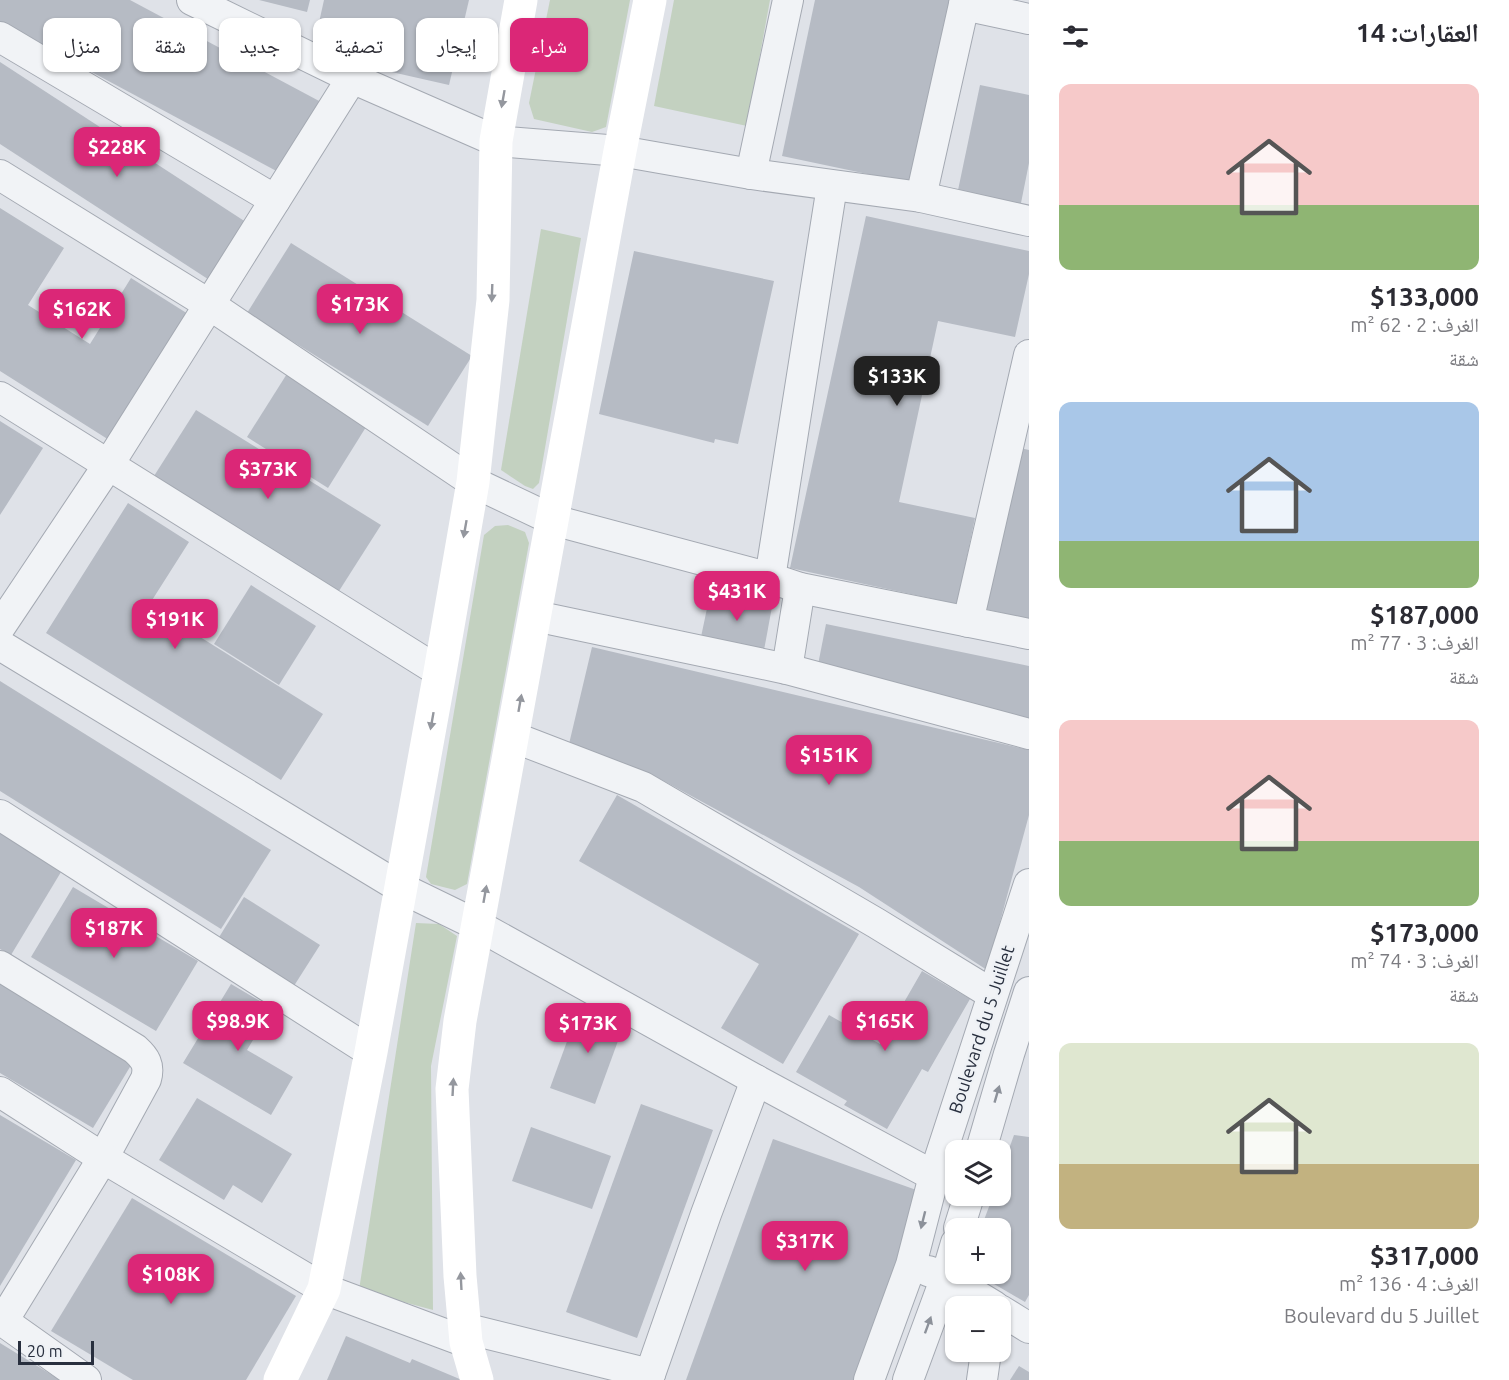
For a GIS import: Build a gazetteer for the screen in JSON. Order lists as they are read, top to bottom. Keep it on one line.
{"streets":{"street":["Boulevard du 5 Juillet"]},"scale_bar":"20 m","page":{"heading":"العقارات: 14","chip":["شراء","إيجار","تصفية","جديد","شقة","منزل"],"list":[{"name":"$133,000","note":"الغرف: 2 · 62 m² · شقة"},{"name":"$187,000","note":"الغرف: 3 · 77 m² · شقة"},{"name":"$173,000","note":"الغرف: 3 · 74 m² · شقة"},{"name":"$317,000","note":"الغرف: 4 · 136 m² · Boulevard du 5 Juillet"}],"price":["$228K","$173K","$162K","$133K","$373K","$431K","$191K","$151K","$187K","$98.9K","$165K","$173K","$317K","$108K"],"map_buttons":["+","−"],"scale":"20 m"}}
